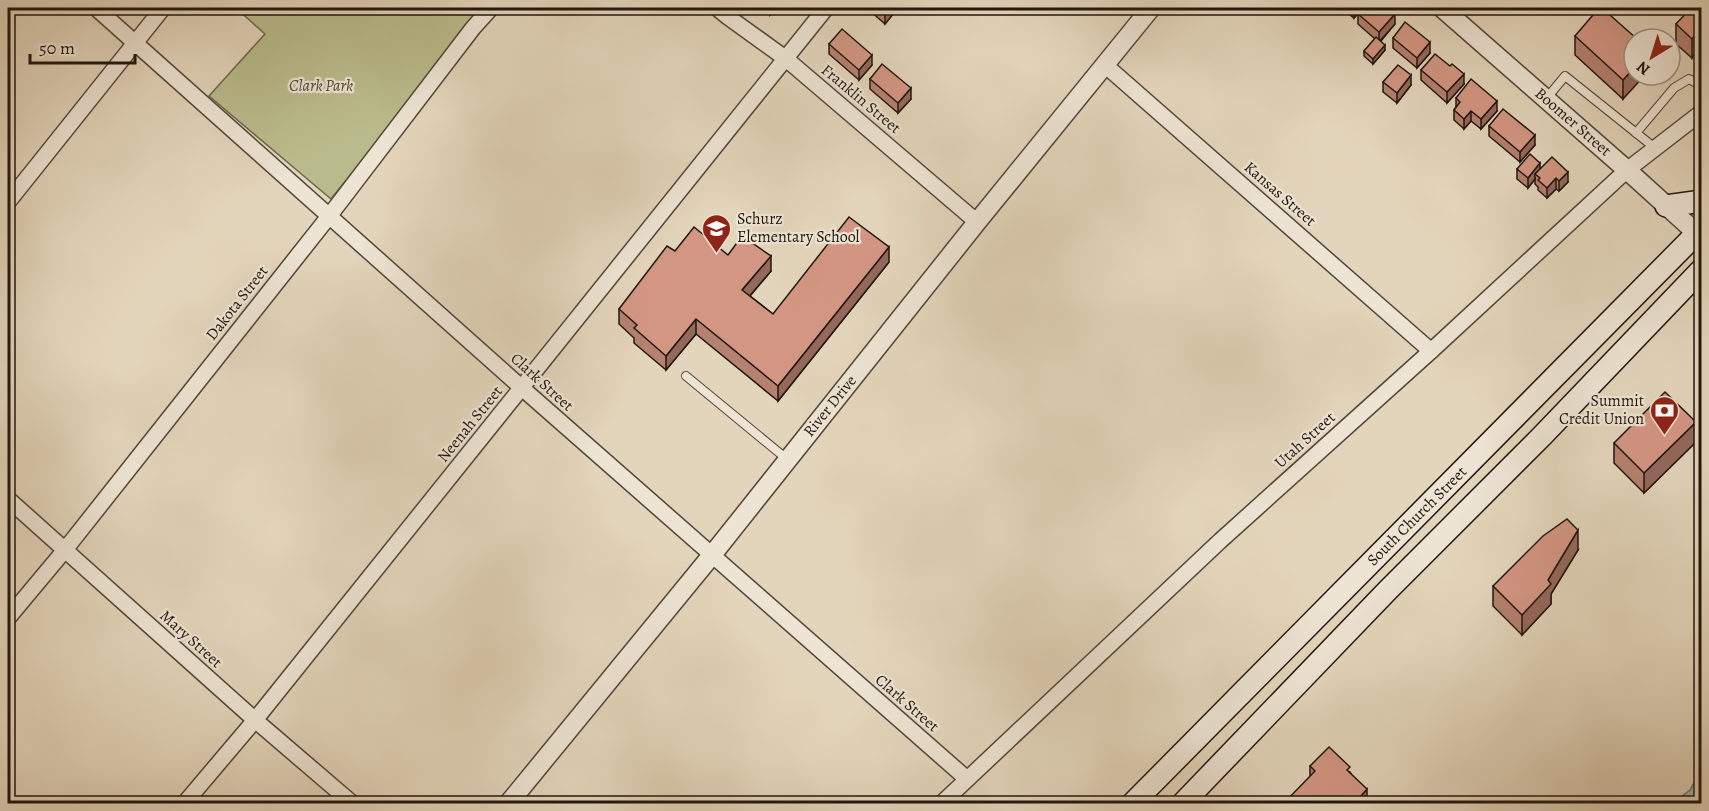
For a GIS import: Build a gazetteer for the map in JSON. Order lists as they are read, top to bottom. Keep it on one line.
{"streets":{"main road":["South Church Street"],"street":["Franklin Street","Boomer Street","Kansas Street","Dakota Street","Clark Street","River Drive","Neenah Street","Utah Street","Mary Street"]},"crossings":[["Franklin Street","River Drive"],["Franklin Street","Neenah Street"],["Boomer Street","Utah Street"],["Boomer Street","South Church Street"],["Kansas Street","River Drive"],["Kansas Street","Utah Street"],["Dakota Street","Clark Street"],["Dakota Street","Mary Street"],["Clark Street","River Drive"],["Clark Street","Neenah Street"],["Clark Street","Utah Street"],["Neenah Street","Mary Street"]],"parks":["Clark Park"],"places":{"school or university":["Schurz Elementary School"],"bank":["Summit Credit Union"]},"scale_bar":"50 m","north":"bottom left"}
